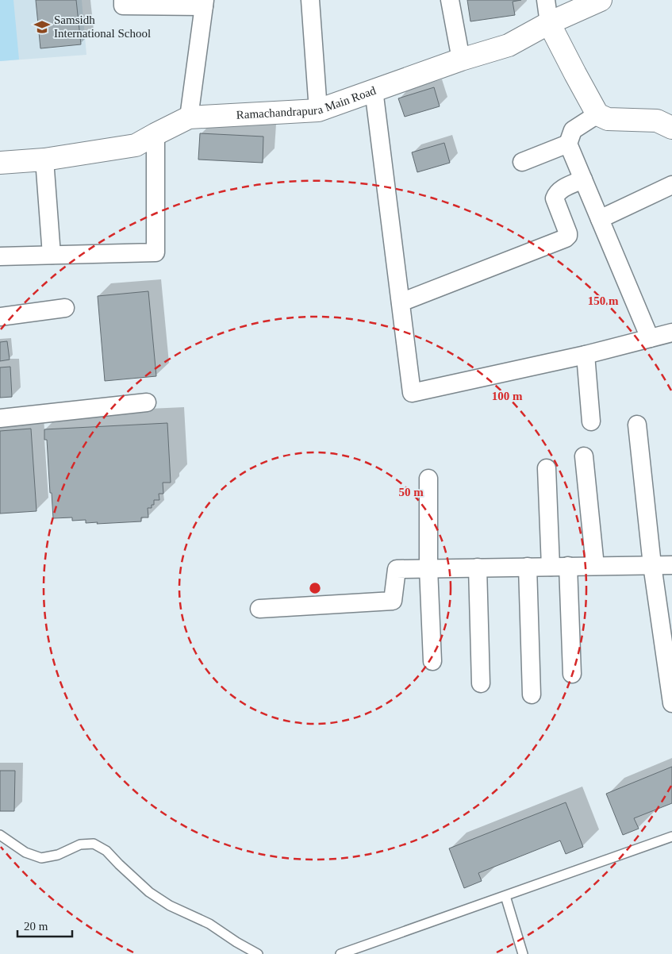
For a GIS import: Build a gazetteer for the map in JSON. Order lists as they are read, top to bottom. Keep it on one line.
{"streets":{"street":["Ramachandrapura Main Road"]},"places":{"school or university":["Samsidh International School"]},"scale_bar":"20 m","rings":["150 m","100 m","50 m"]}
